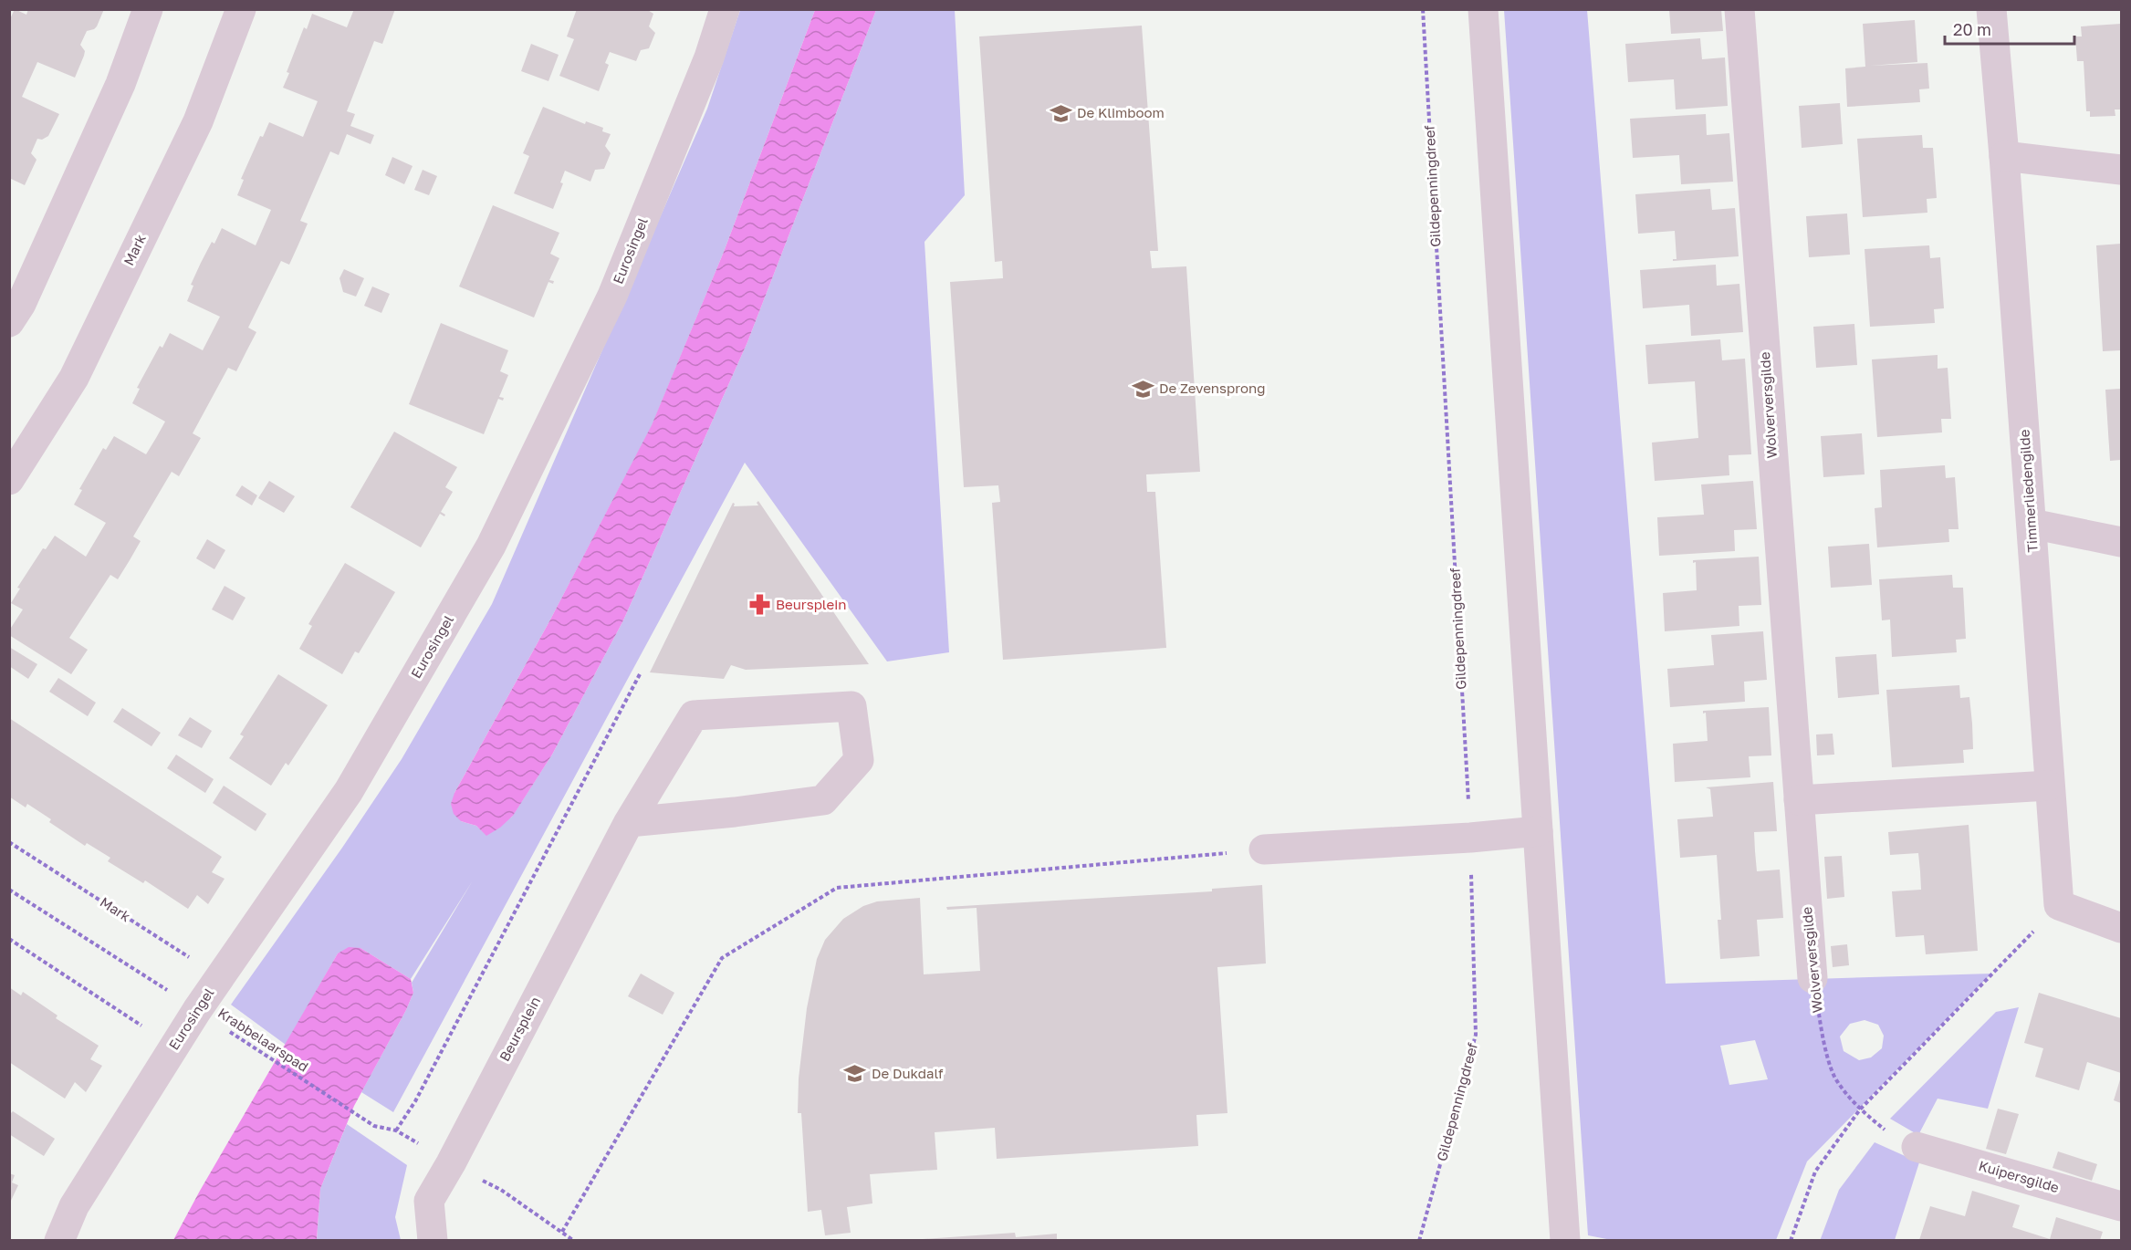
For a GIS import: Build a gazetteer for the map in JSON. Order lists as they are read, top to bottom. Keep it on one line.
{"streets":{"street":["Mark","Eurosingel","Wolverversgilde","Timmerliedengilde","Beursplein","Kuipersgilde"],"path":["Gildepenningdreef","Krabbelaarspad"]},"crossings":[["Mark","Eurosingel"],["Eurosingel","Krabbelaarspad"]],"places":{"school or university":["De Klimboom","De Zevensprong","De Dukdalf"],"pharmacy":["Beursplein"]},"scale_bar":"20 m"}
